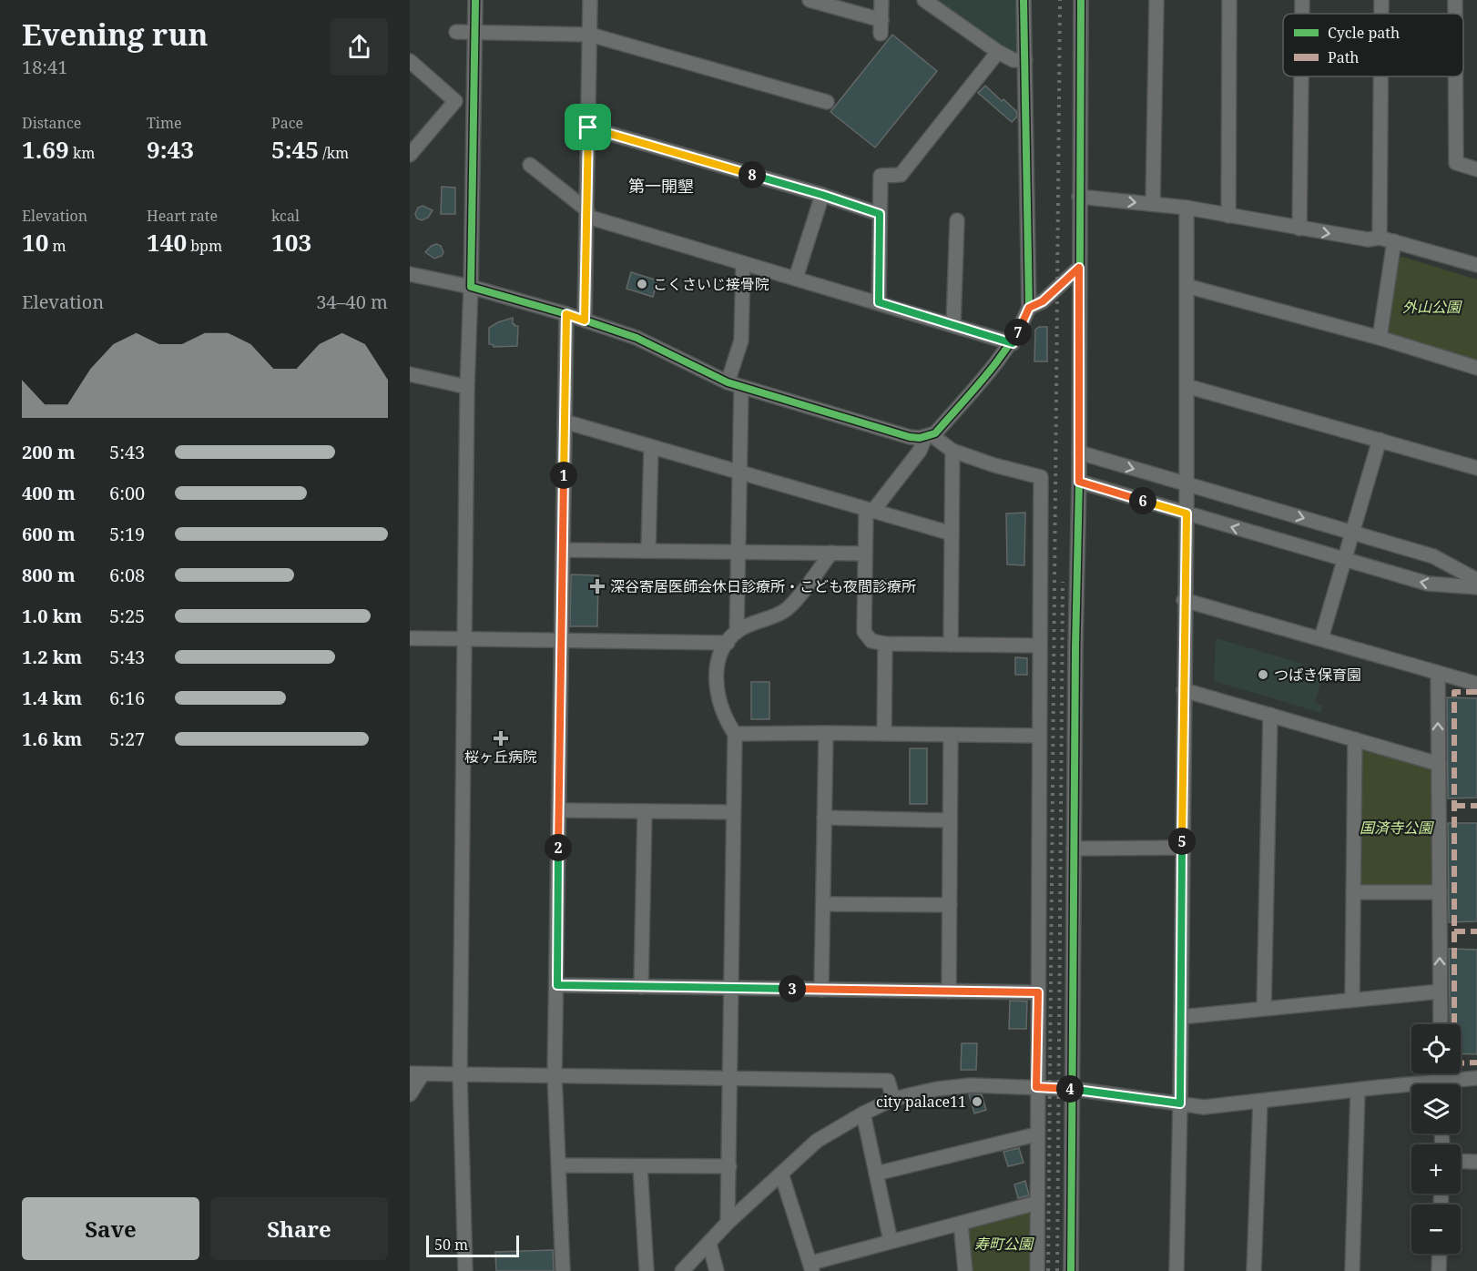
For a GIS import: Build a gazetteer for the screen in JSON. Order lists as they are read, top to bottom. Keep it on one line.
{"districts":["第一開墾"],"parks":["外山公園","国済寺公園","寿町公園"],"places":{"other":["こくさいじ接骨院","つばき保育園","city palace11"],"health":["深谷寄居医師会休日診療所・こども夜間診療所","桜ヶ丘病院"]},"legend":["Cycle path","Path"],"scale_bar":"50 m","page":{"heading":["Evening run","18:41"],"stats":[["Distance","1.69 km"],["Time","9:43"],["Pace","5:45 /km"],["Elevation","10 m"],["Heart rate","140 bpm"],["kcal","103"]],"pins":["8","7","1","6","5","2","3","4"],"chart":["Elevation","34–40 m"],"list":[{"name":"200 m","note":"5:43"},{"name":"400 m","note":"6:00"},{"name":"600 m","note":"5:19"},{"name":"800 m","note":"6:08"},{"name":"1.0 km","note":"5:25"},{"name":"1.2 km","note":"5:43"},{"name":"1.4 km","note":"6:16"},{"name":"1.6 km","note":"5:27"}],"map_buttons":["+","−"],"buttons":["Save","Share"],"scale":"50 m"}}
